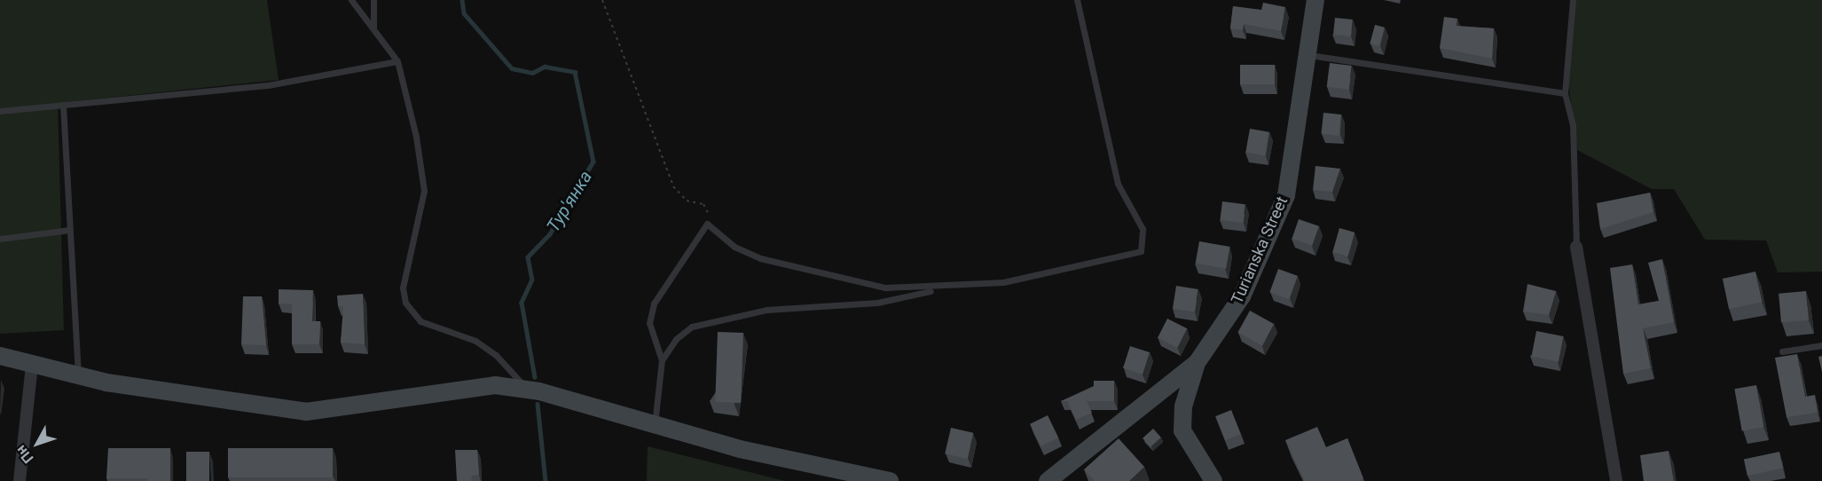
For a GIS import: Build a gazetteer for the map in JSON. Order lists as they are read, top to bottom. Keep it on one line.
{"streets":{"street":["Turianska Street"]},"water":["Тур'янка"],"north":"bottom left"}
